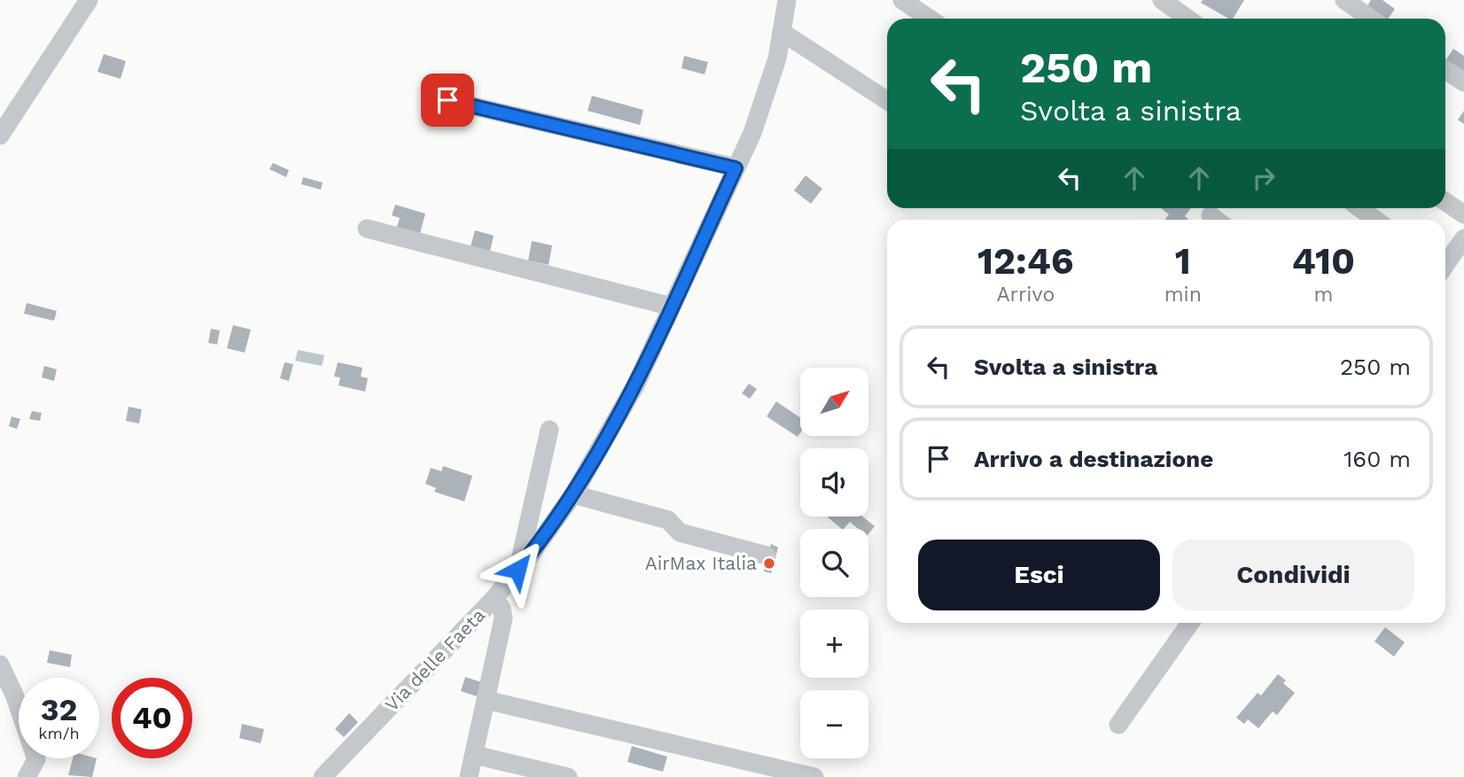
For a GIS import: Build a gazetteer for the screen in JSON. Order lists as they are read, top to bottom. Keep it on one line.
{"streets":{"street":["Via delle Faeta"]},"places":["AirMax Italia"],"north":"top right","page":{"turn":["250 m","Svolta a sinistra"],"eta":["12:46","Arrivo","1","min","410","m"],"list":[{"name":"Svolta a sinistra","value":"250 m"},{"name":"Arrivo a destinazione","value":"160 m"}],"map_buttons":["+","−"],"buttons":["Esci","Condividi"],"speed":"32 km/h","limit":"40"}}
